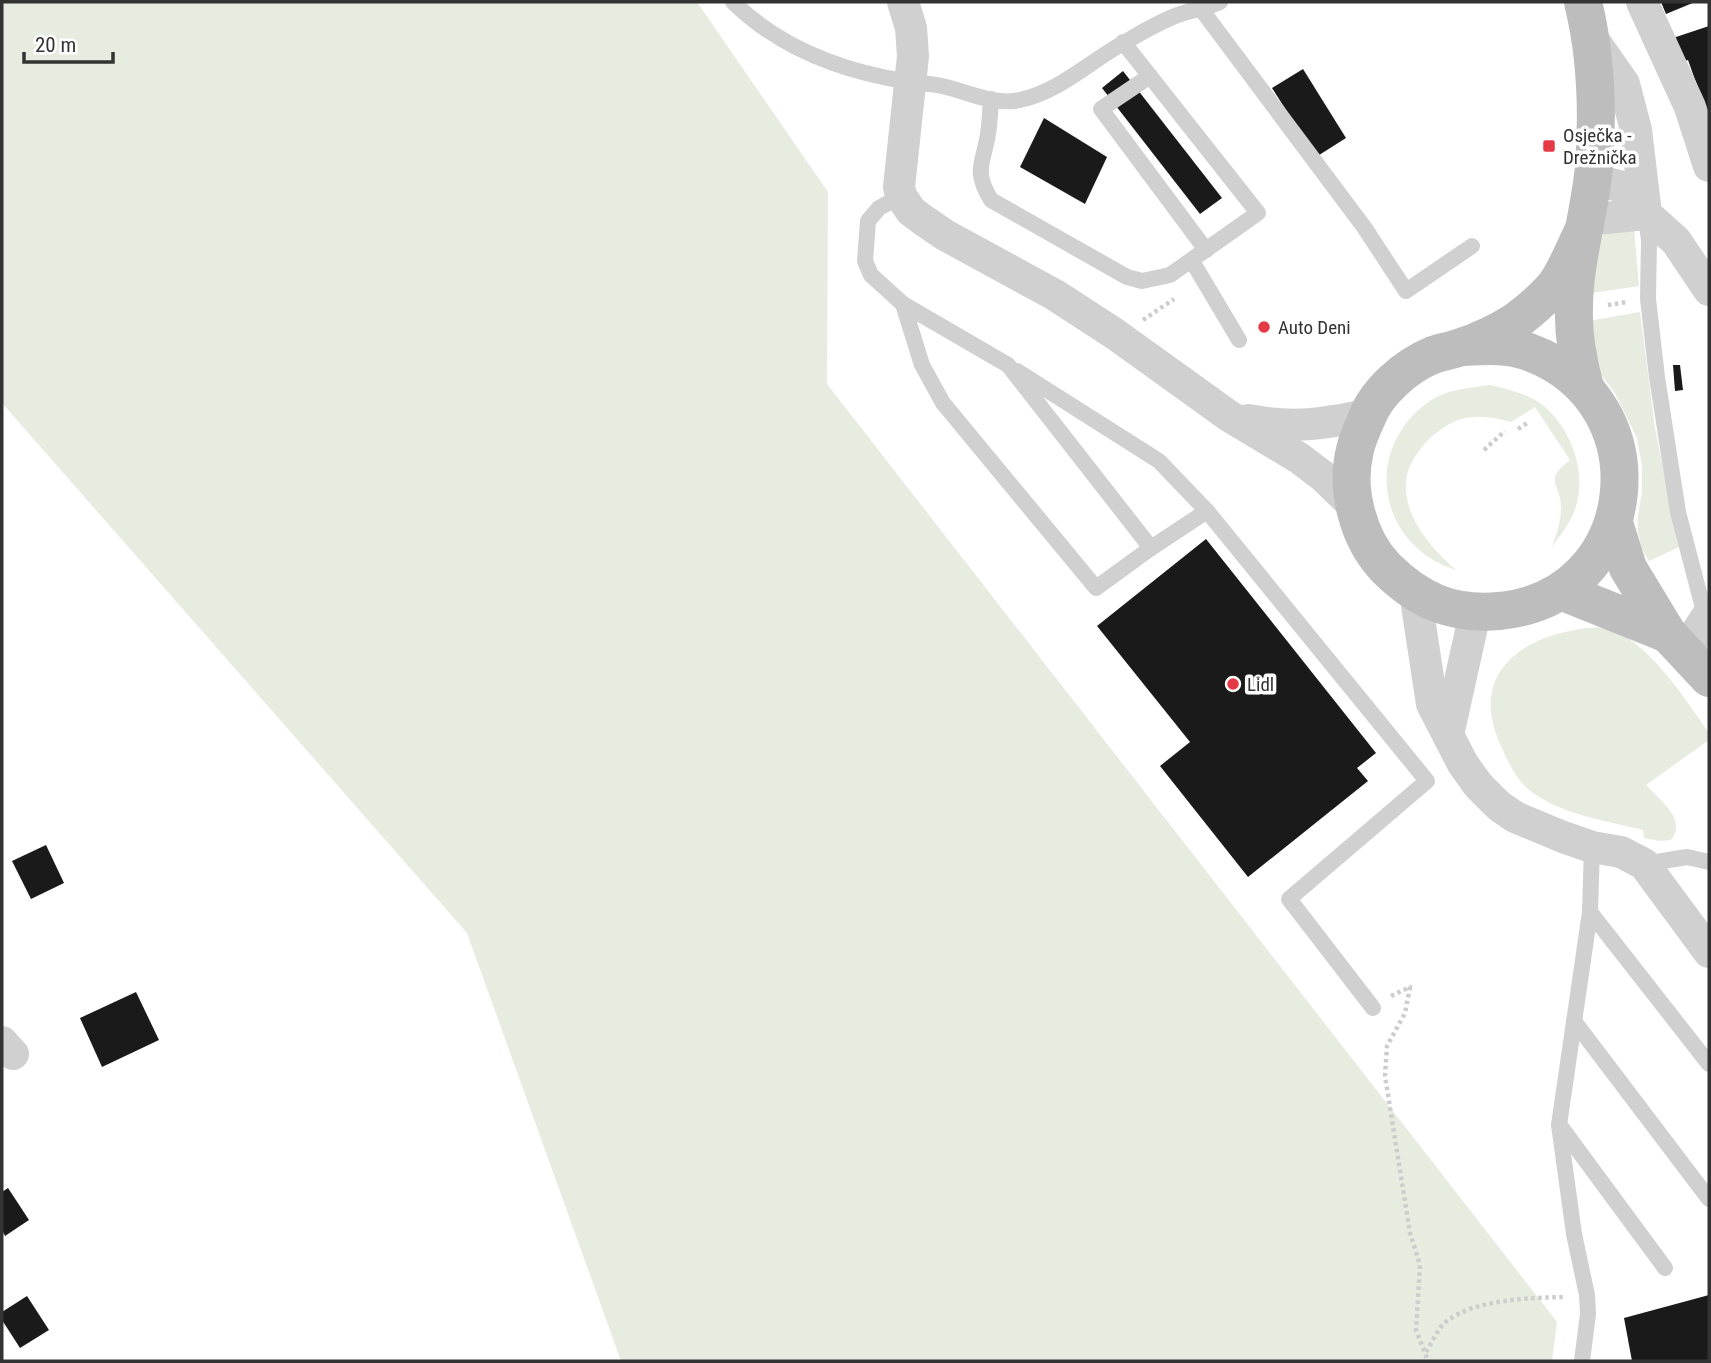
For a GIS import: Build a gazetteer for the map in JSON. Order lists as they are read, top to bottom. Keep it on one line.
{"places":{"transit":["Osječka - Drežnička"],"other":["Auto Deni","Lidl"]},"scale_bar":"20 m"}
